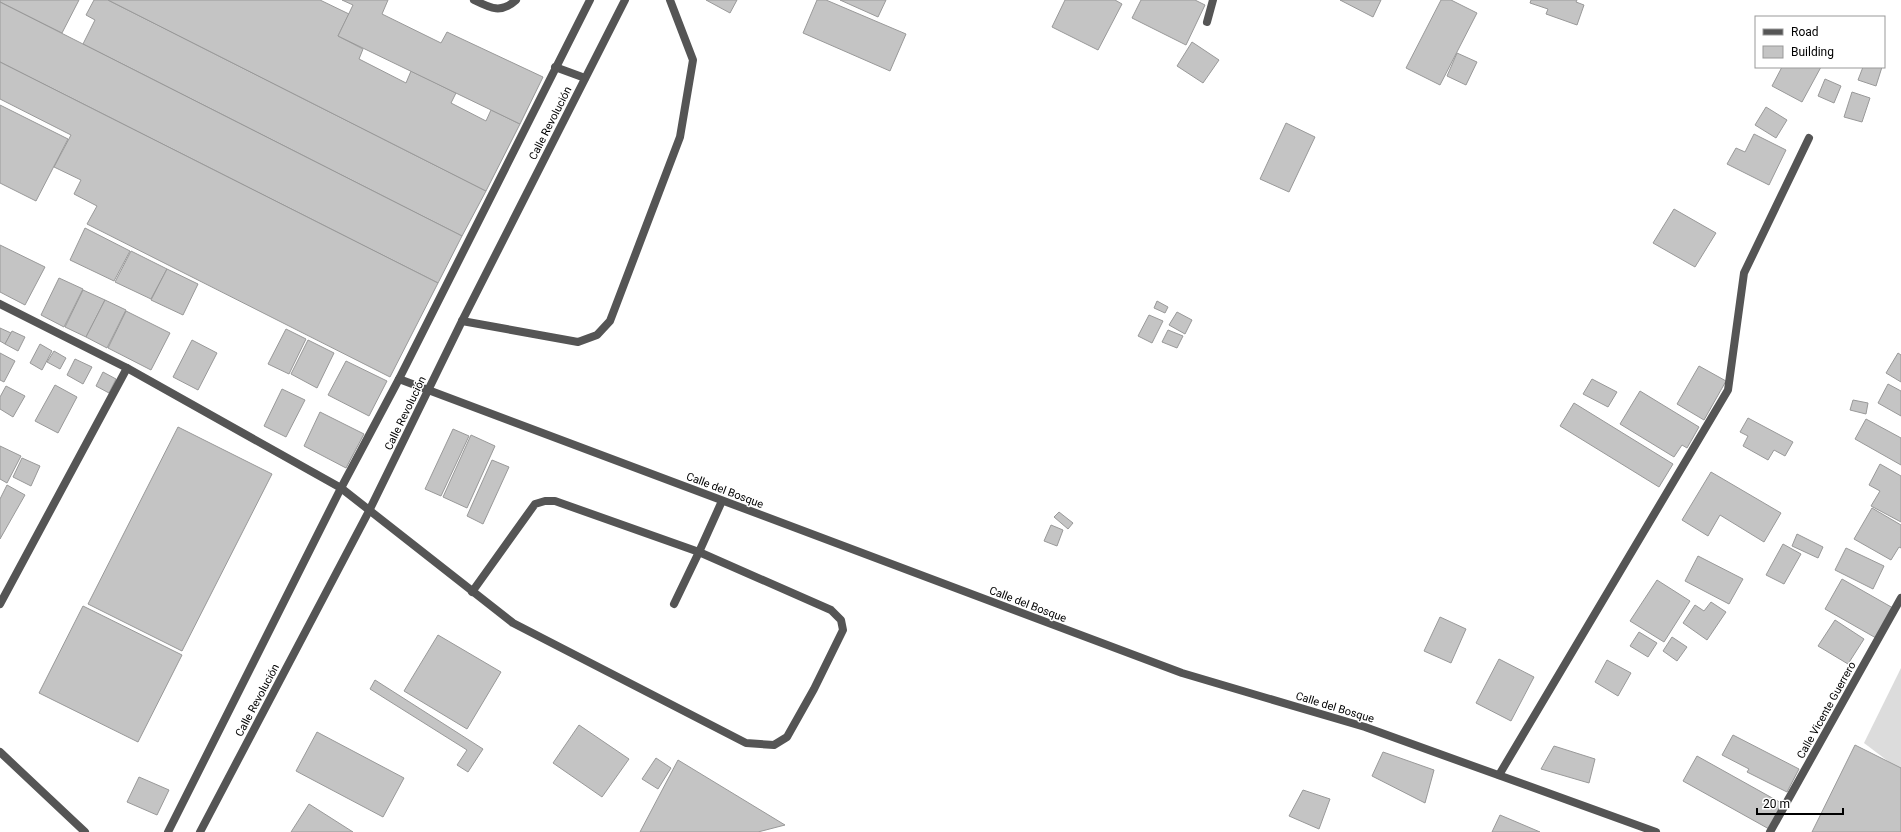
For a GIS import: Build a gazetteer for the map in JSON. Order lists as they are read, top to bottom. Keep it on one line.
{"streets":{"street":["Calle Revolución","Calle del Bosque","Calle Vicente Guerrero"]},"crossings":[["Calle Revolución","Calle del Bosque"]],"legend":["Road","Building"],"scale_bar":"20 m"}
